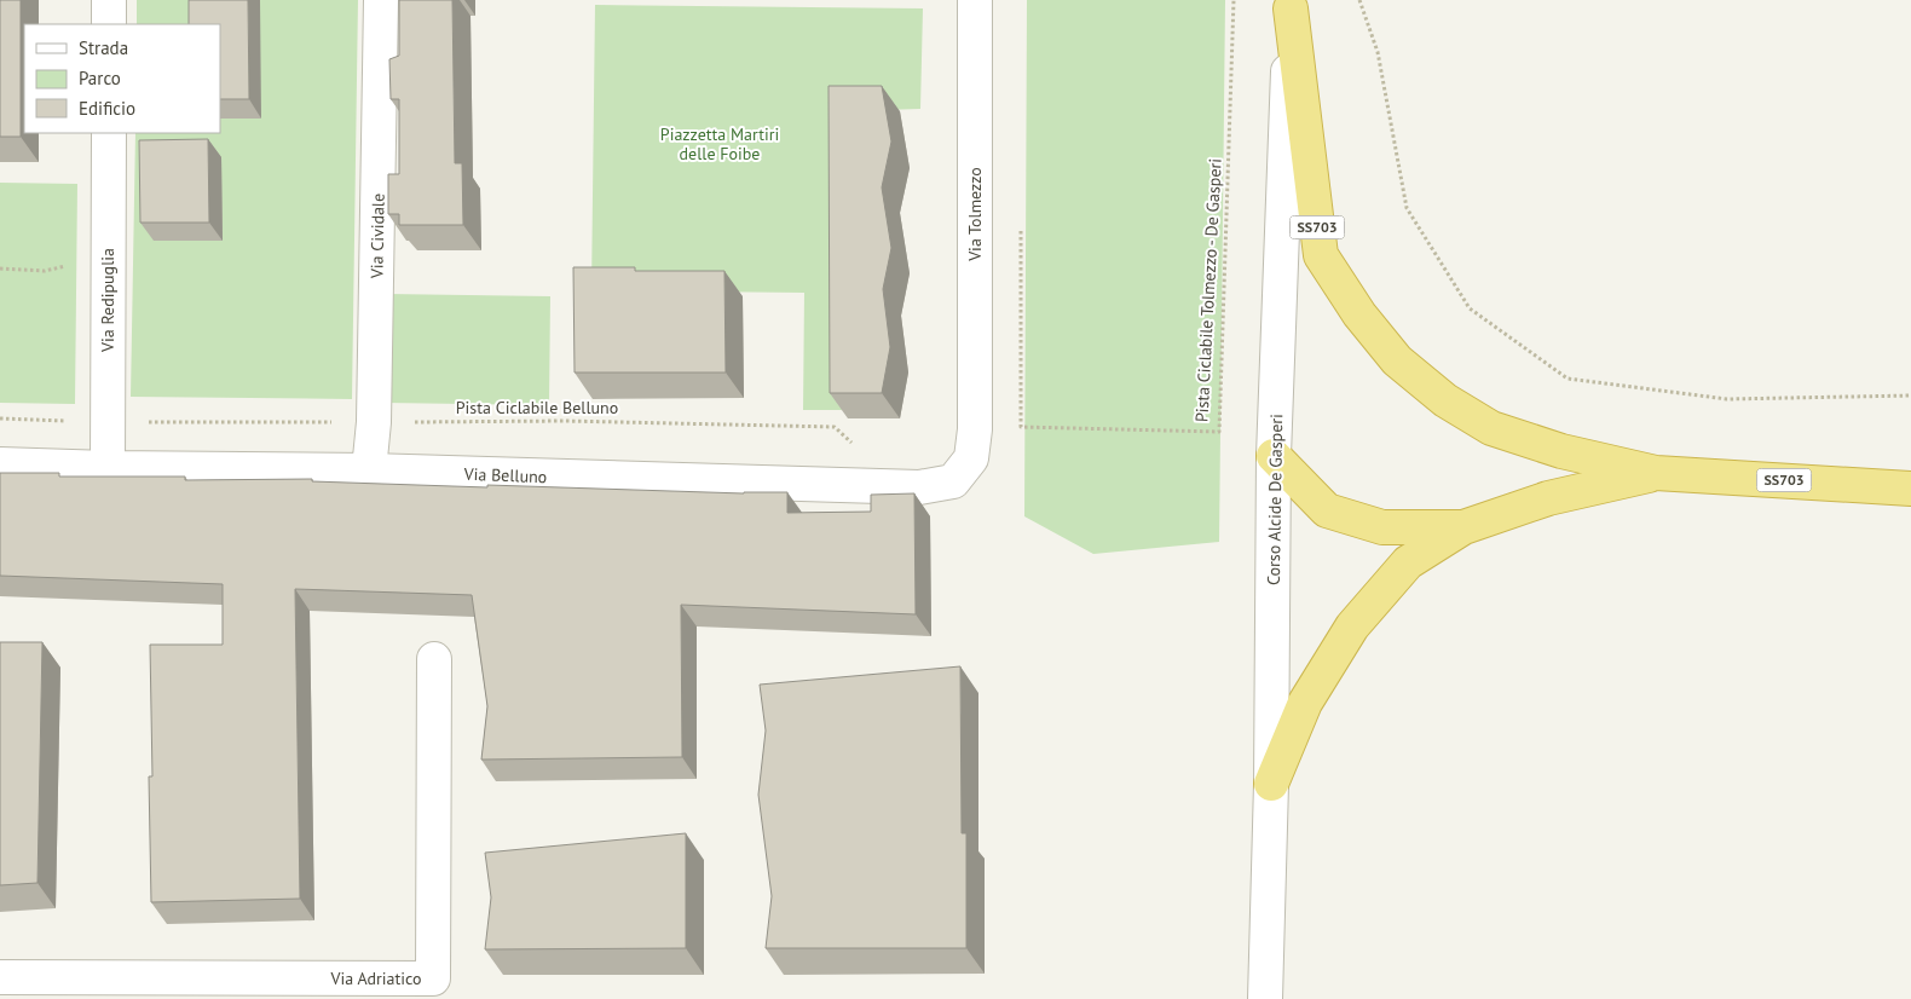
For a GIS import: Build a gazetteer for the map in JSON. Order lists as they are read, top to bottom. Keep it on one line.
{"streets":{"highway":["SS703"],"street":["Via Tolmezzo","Via Cividale","Via Redipuglia","Via Belluno","Corso Alcide De Gasperi","Via Adriatico"],"path":["Pista Ciclabile Tolmezzo - De Gasperi","Pista Ciclabile Belluno"]},"crossings":[["Via Tolmezzo","Via Belluno"],["SS703","Corso Alcide De Gasperi"],["Via Cividale","Pista Ciclabile Belluno"],["Via Cividale","Via Belluno"],["Via Redipuglia","Pista Ciclabile Belluno"],["Via Redipuglia","Via Belluno"]],"parks":["Piazzetta Martiri delle Foibe"],"legend":["Strada","Parco","Edificio"]}
